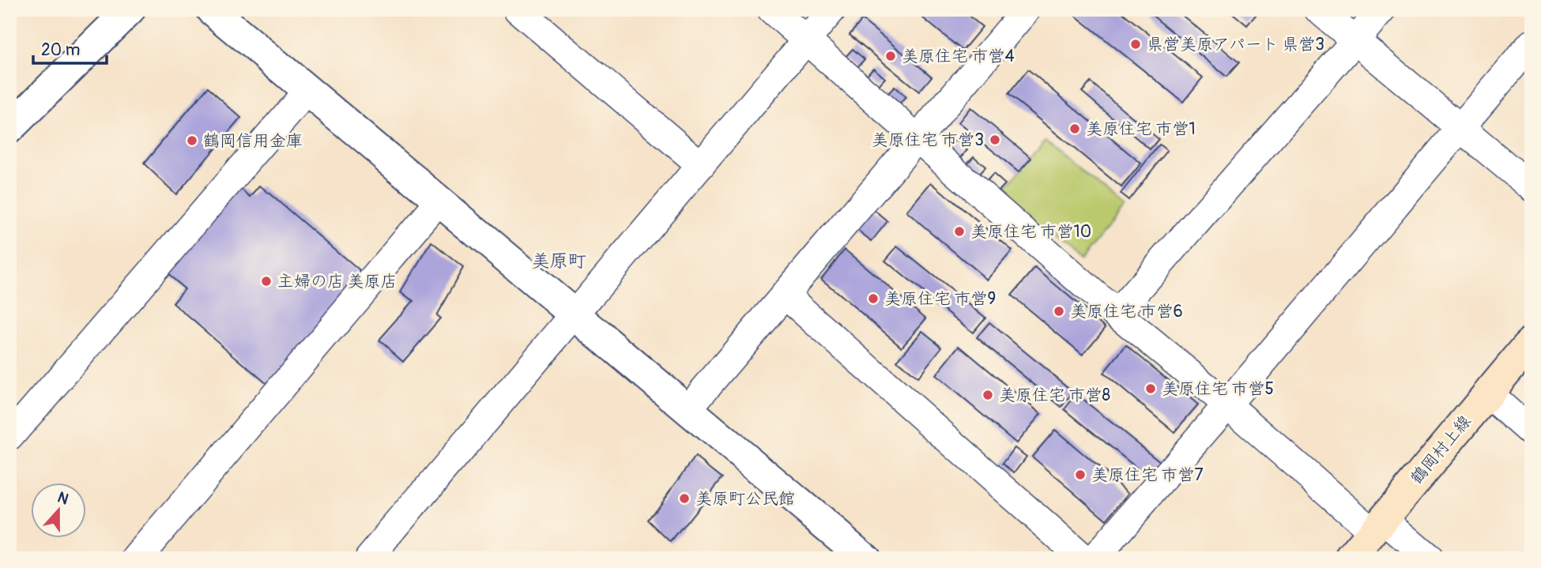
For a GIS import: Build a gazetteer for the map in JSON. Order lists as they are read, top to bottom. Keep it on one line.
{"streets":{"main road":["鶴岡村上線"]},"districts":["美原町"],"places":["県営美原アパート 県営3","美原住宅 市営4","美原住宅 市営1","美原住宅 市営3","鶴岡信用金庫","美原住宅 市営10","主婦の店 美原店","美原住宅 市営9","美原住宅 市営6","美原住宅 市営5","美原住宅 市営8","美原住宅 市営7","美原町公民館"],"scale_bar":"20 m","north":"top"}
